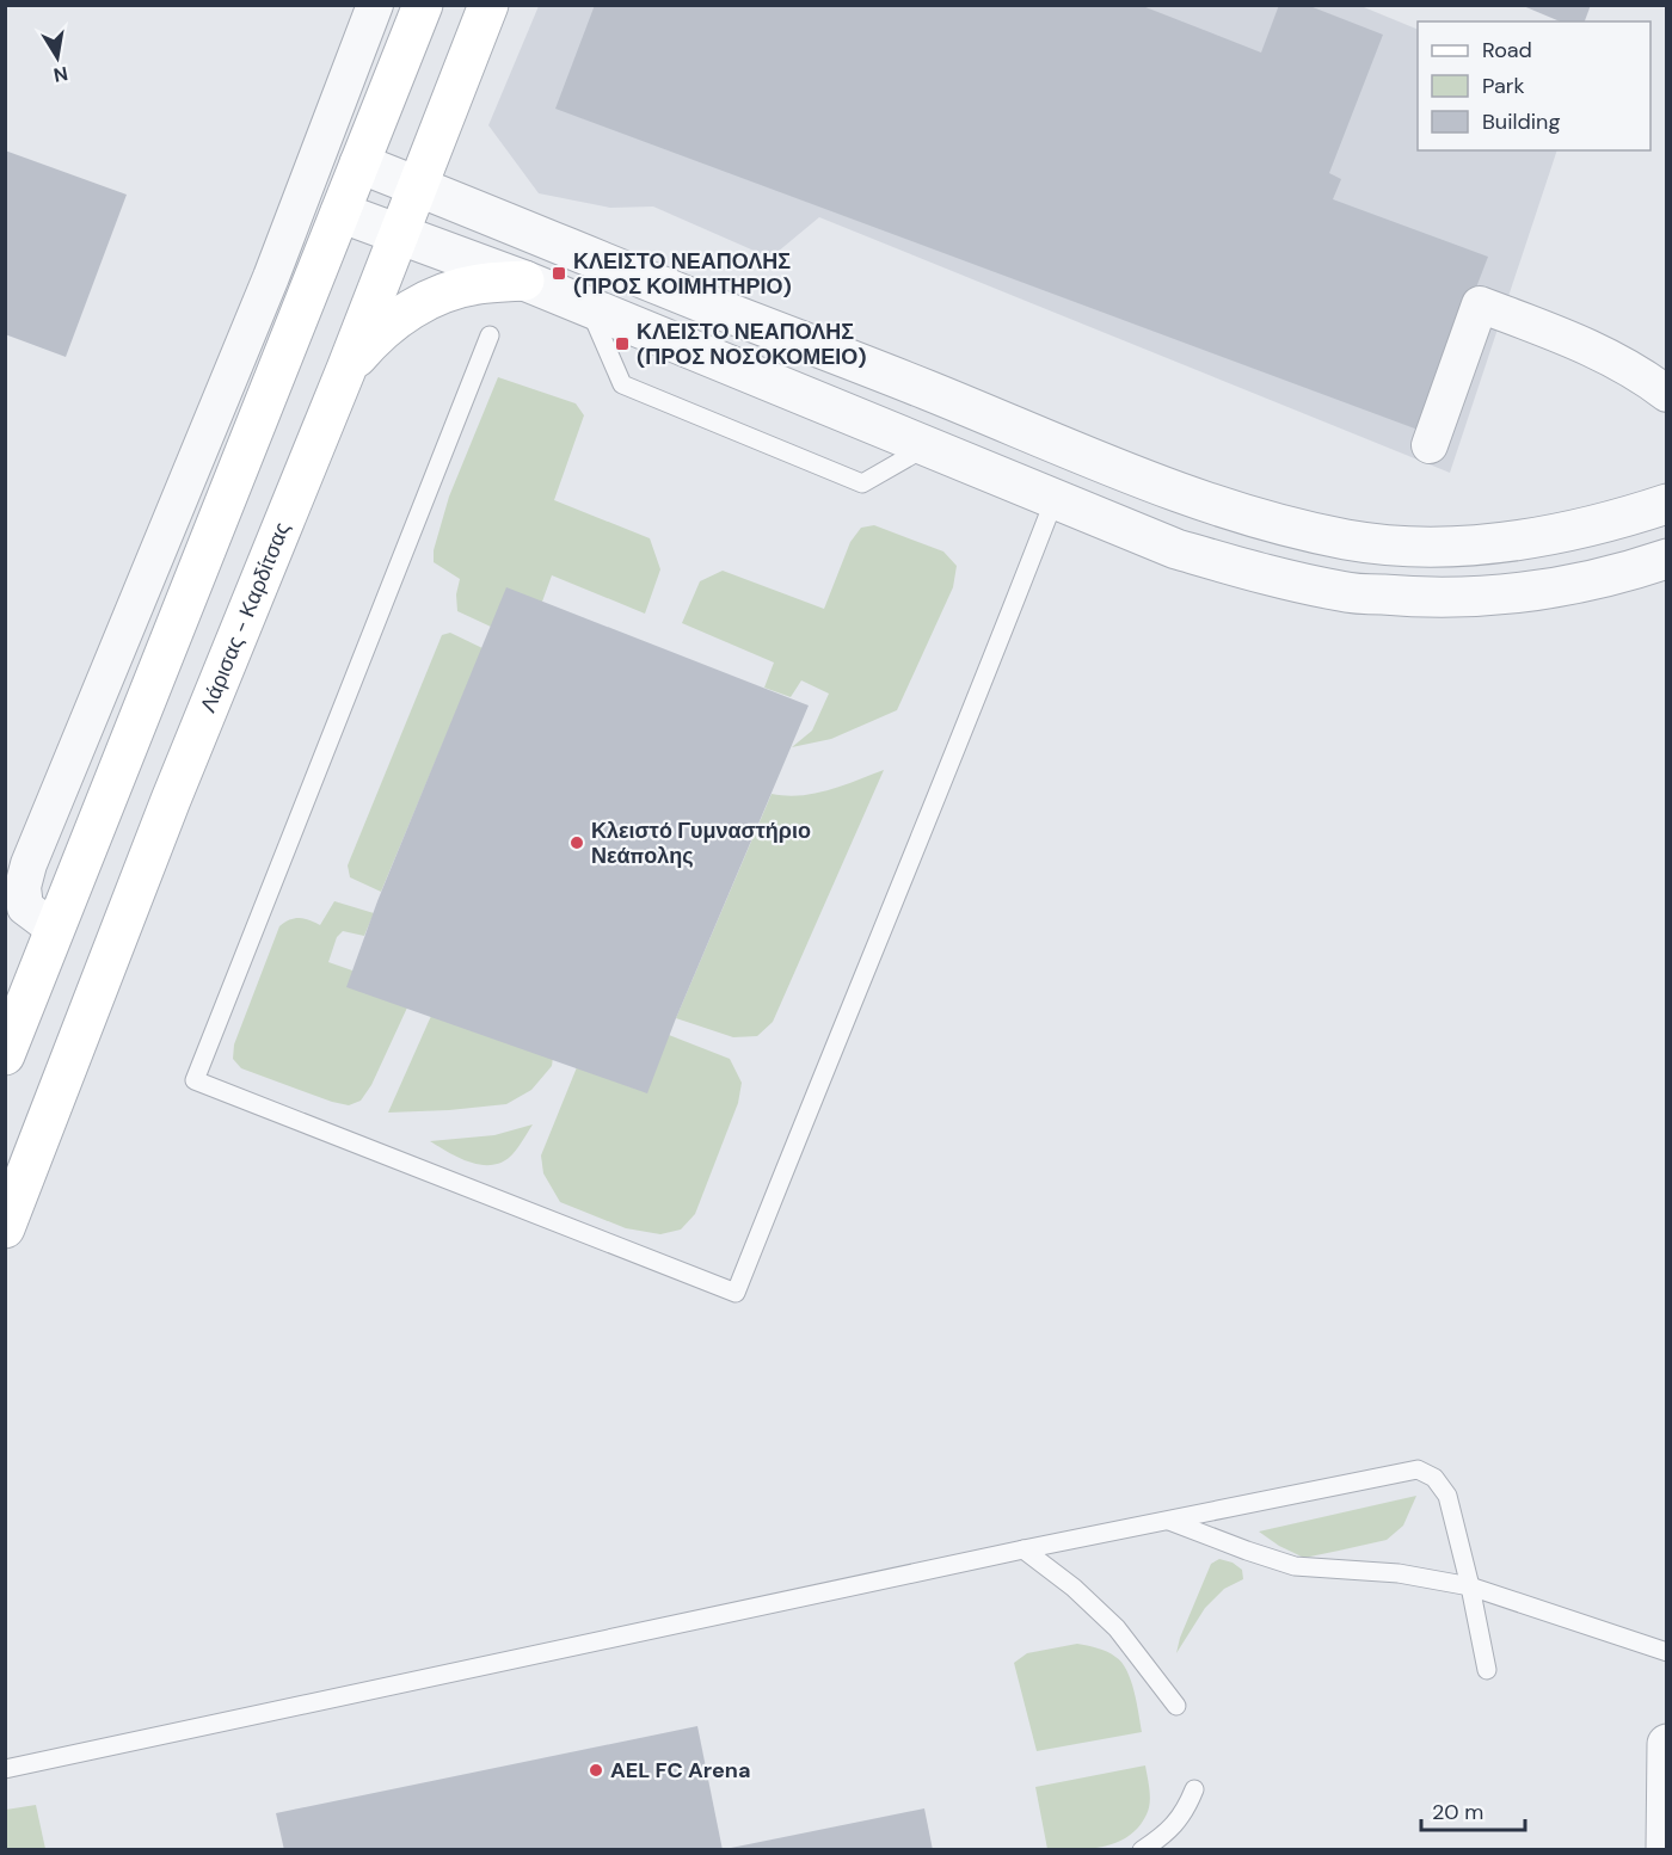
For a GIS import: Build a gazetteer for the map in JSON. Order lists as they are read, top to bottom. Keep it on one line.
{"streets":{"main road":["Λάρισας - Καρδίτσας"]},"places":{"transit":["ΚΛΕΙΣΤΟ ΝΕΑΠΟΛΗΣ (ΠΡΟΣ ΚΟΙΜΗΤΗΡΙΟ)","ΚΛΕΙΣΤΟ ΝΕΑΠΟΛΗΣ (ΠΡΟΣ ΝΟΣΟΚΟΜΕΙΟ)"],"other":["Κλειστό Γυμναστήριο Νεάπολης","AEL FC Arena"]},"legend":["Road","Park","Building"],"scale_bar":"20 m","north":"bottom"}
